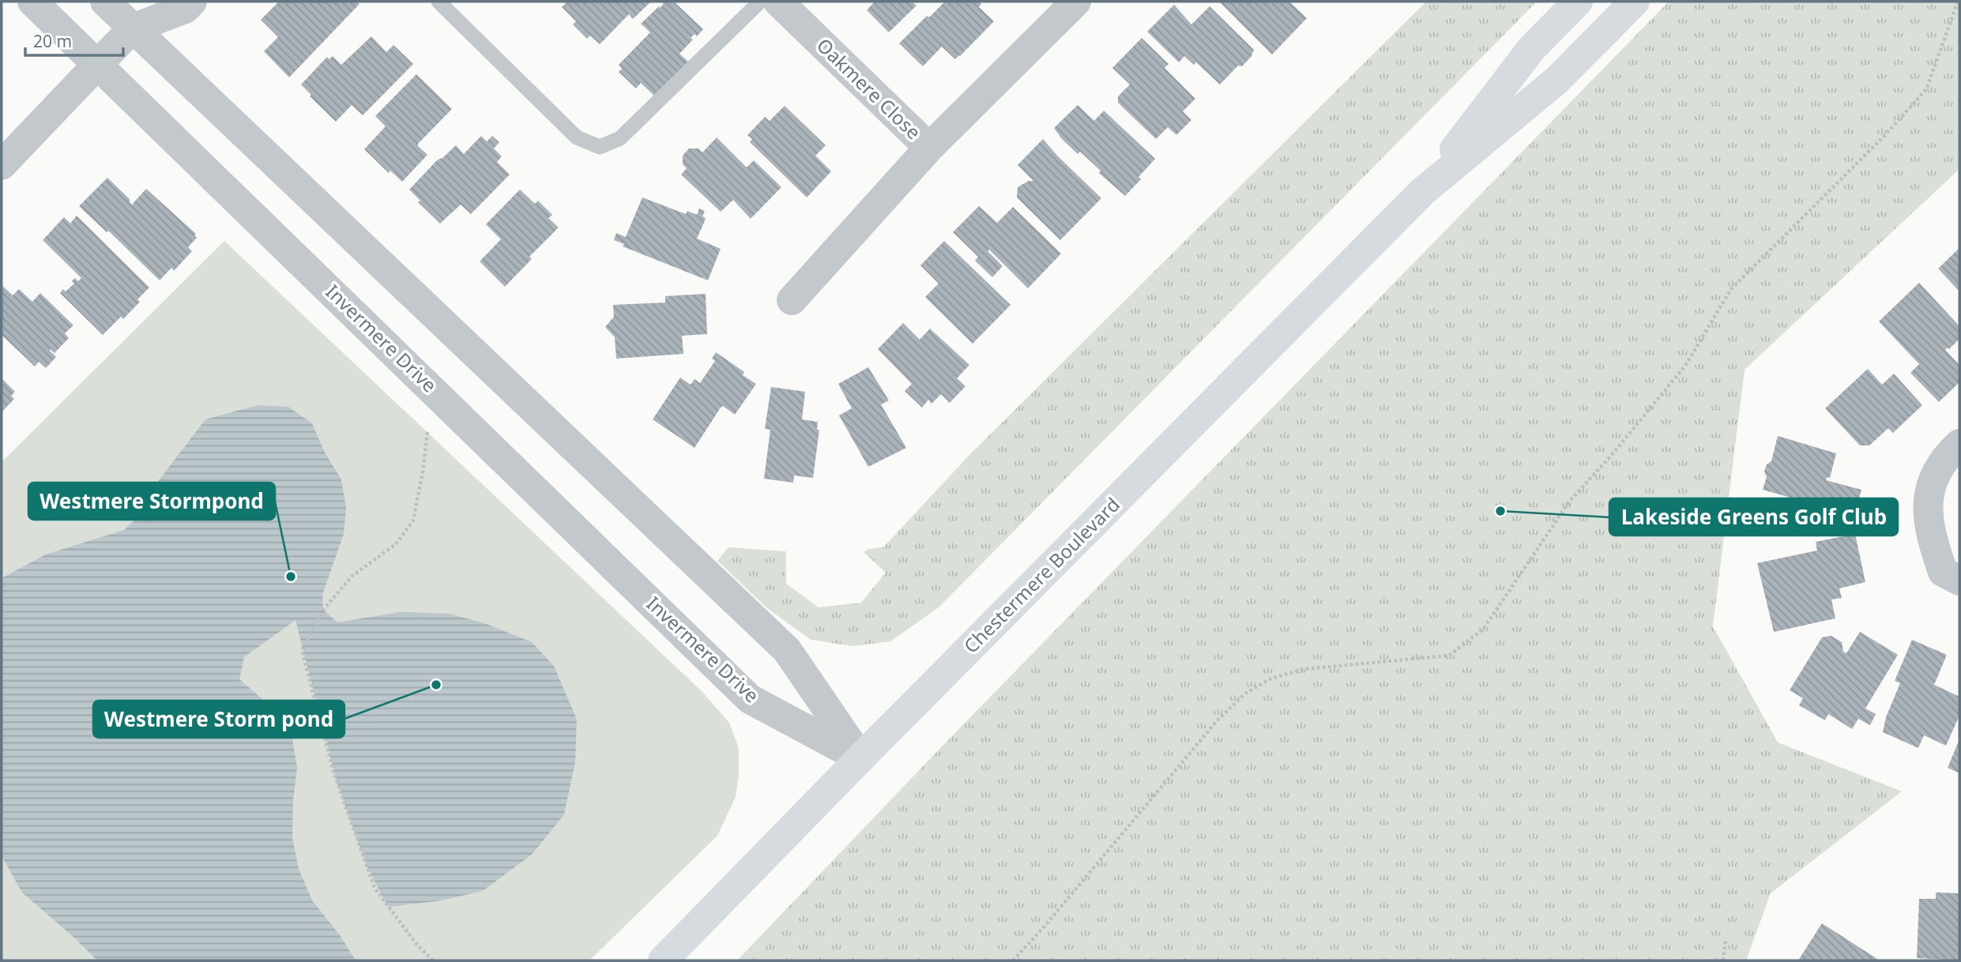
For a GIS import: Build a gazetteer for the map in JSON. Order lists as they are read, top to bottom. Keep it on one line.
{"streets":{"main road":["Chestermere Boulevard"],"street":["Oakmere Close","Invermere Drive"]},"crossings":[["Invermere Drive","Chestermere Boulevard"]],"places":["Lakeside Greens Golf Club","Westmere Stormpond","Westmere Storm pond"],"scale_bar":"20 m"}
